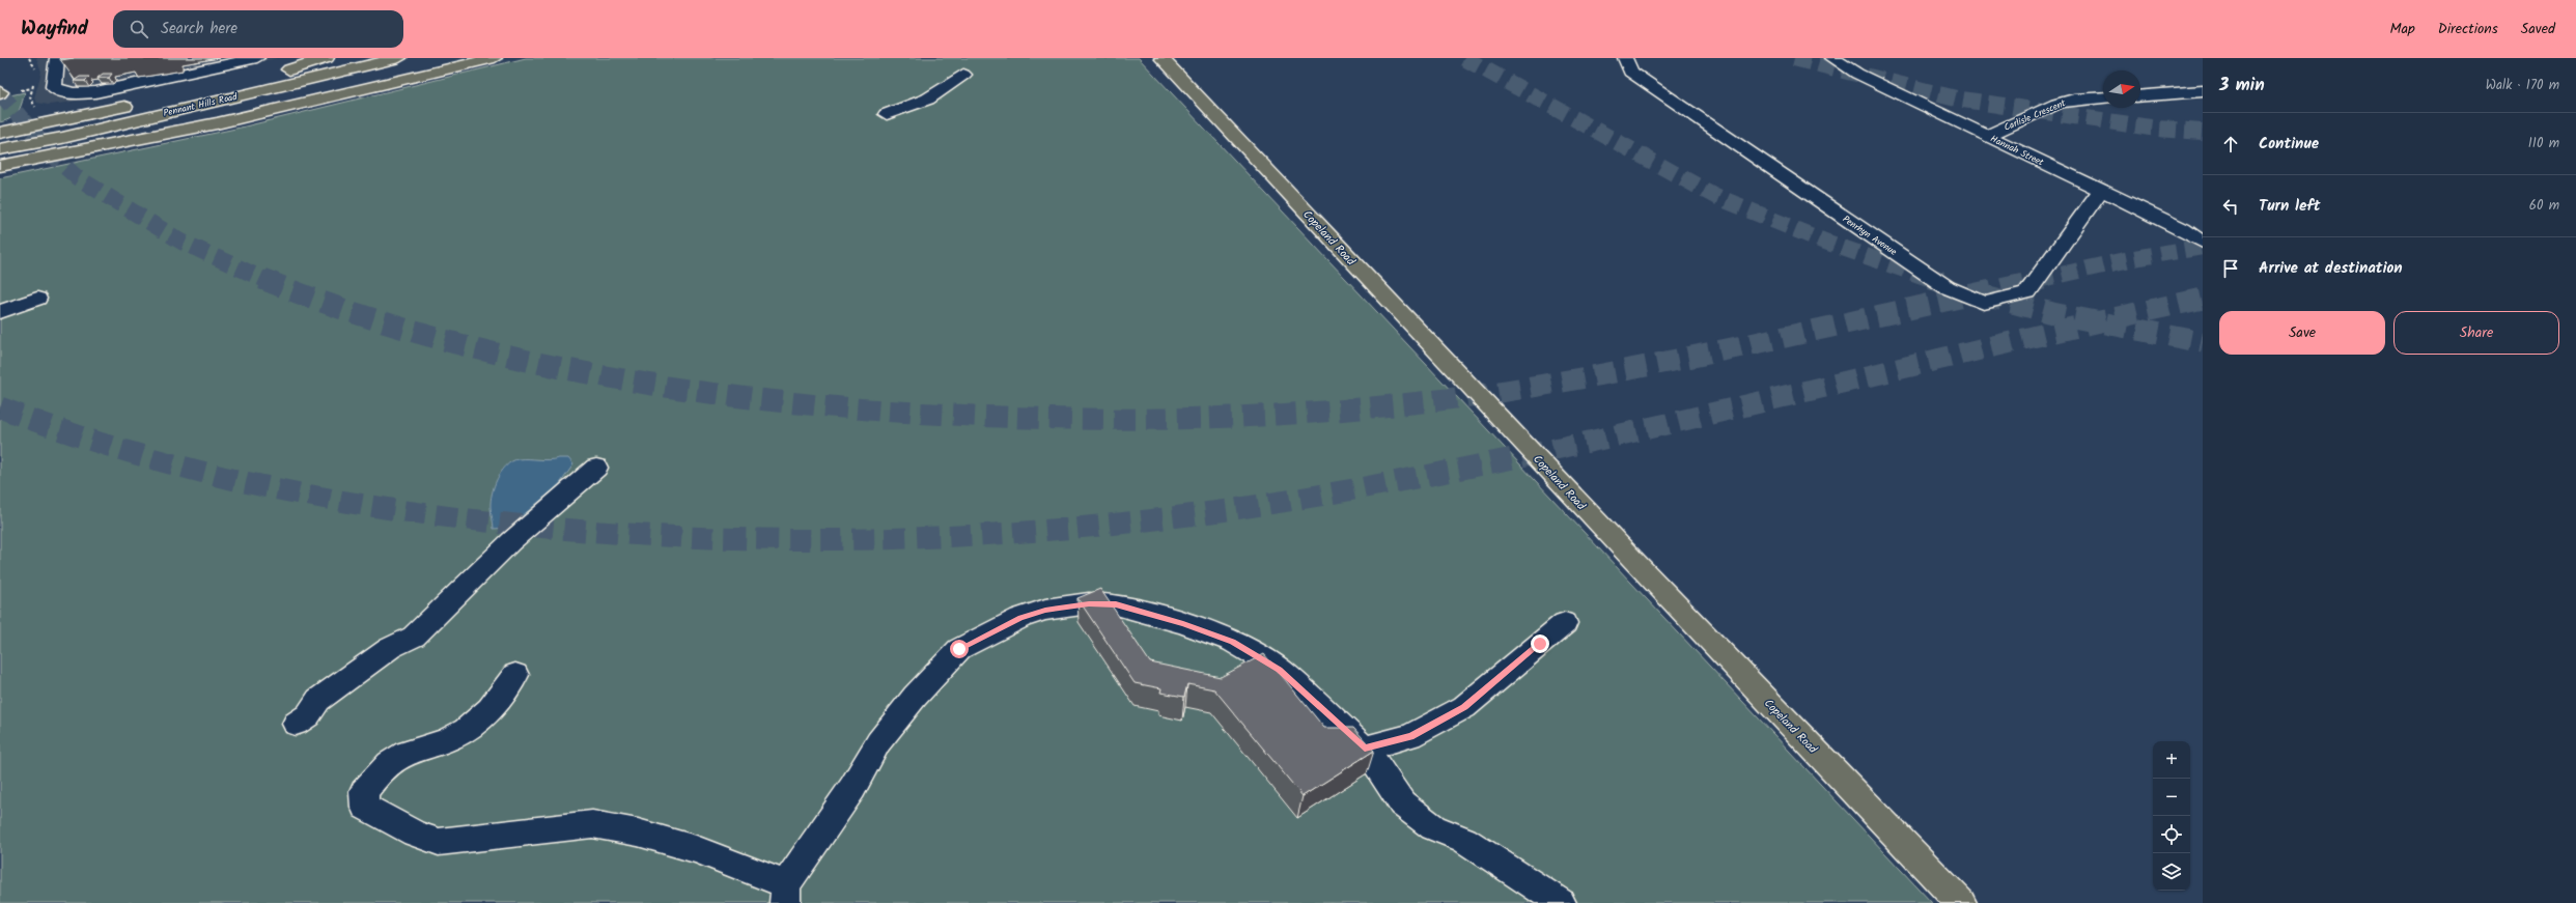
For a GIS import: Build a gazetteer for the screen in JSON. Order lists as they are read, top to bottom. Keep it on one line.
{"streets":{"main road":["Pennant Hills Road","Copeland Road"],"street":["Carlisle Crescent","Hannah Street","Penrhyn Avenue"]},"crossings":[["Carlisle Crescent","Hannah Street"],["Hannah Street","Penrhyn Avenue"]],"north":"right","page":{"header":"Wayfind","search":"Search here","nav":["Map","Directions","Saved"],"heading":["3 min","Walk · 170 m"],"list":[["Continue","110 m"],["Turn left","60 m"],"Arrive at destination"],"buttons":["Save","Share"],"map_buttons":["+","−"]}}
